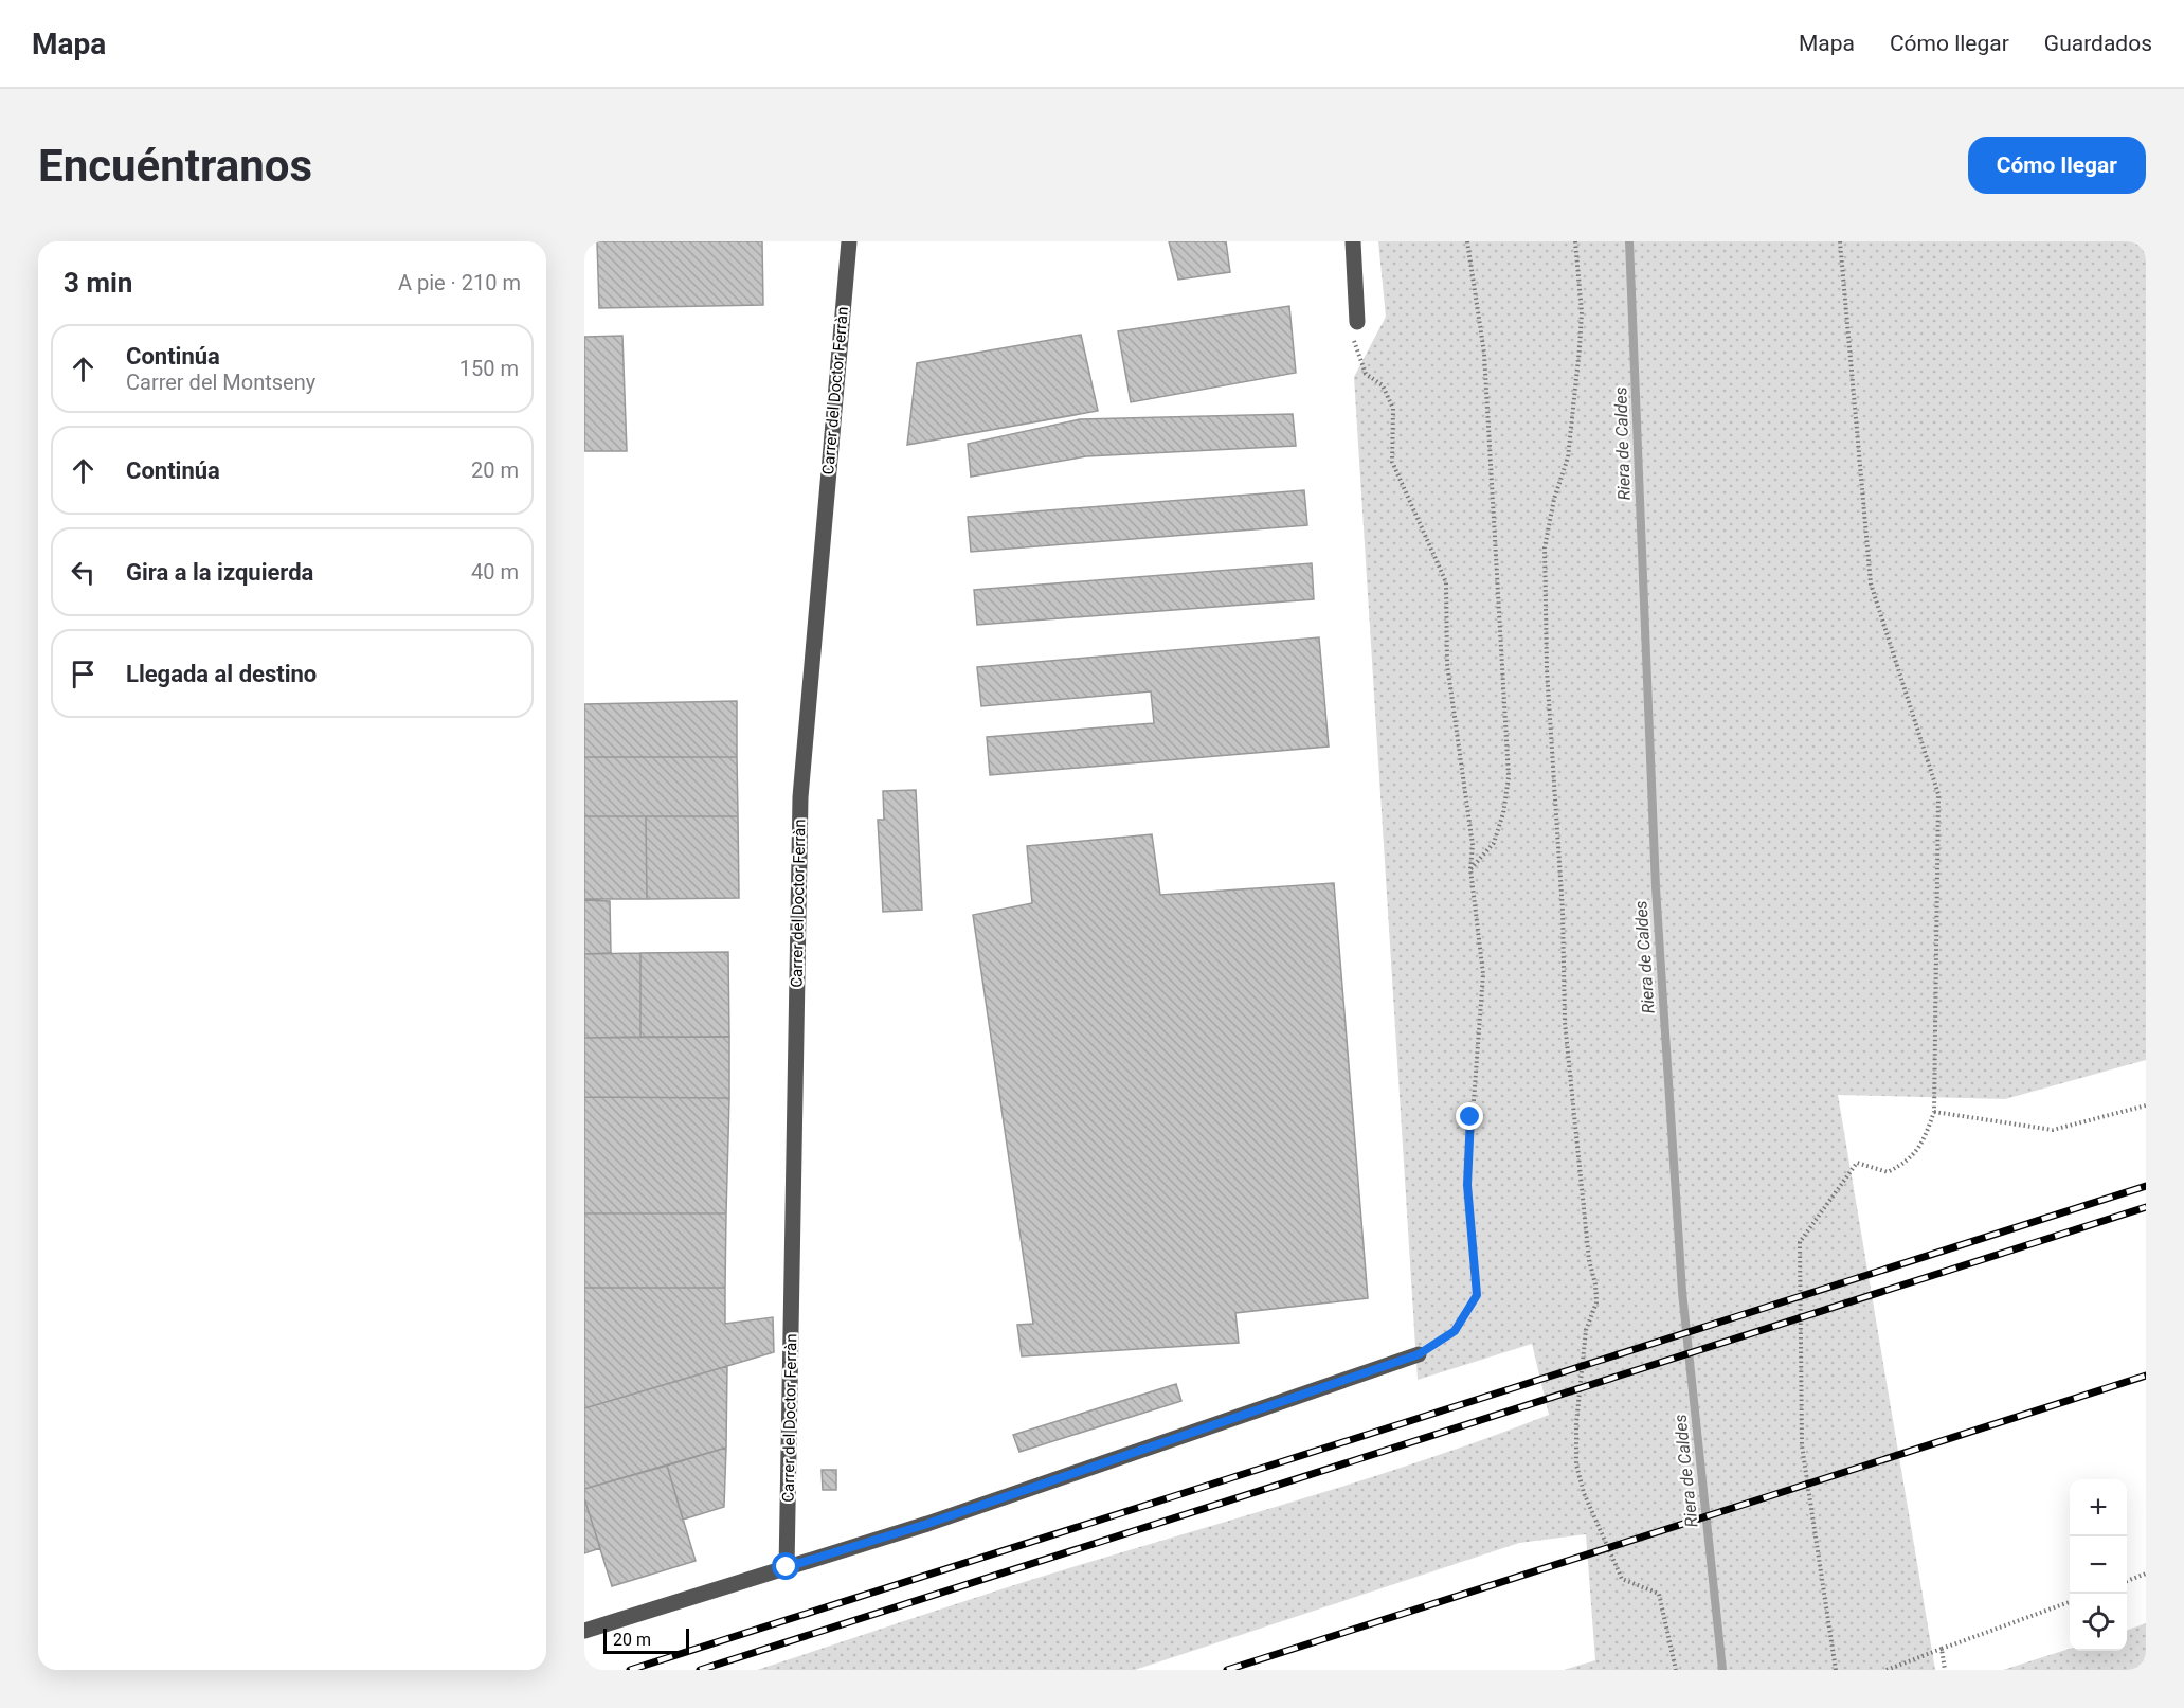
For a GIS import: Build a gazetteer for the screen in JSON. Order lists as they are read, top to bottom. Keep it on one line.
{"streets":{"street":["Carrer del Doctor Ferràn"]},"water":["Riera de Caldes"],"scale_bar":"20 m","page":{"header":"Mapa","nav":["Mapa","Cómo llegar","Guardados"],"buttons":"Cómo llegar","title":"Encuéntranos","heading":["3 min","A pie · 210 m"],"list":[["Continúa","Carrer del Montseny","150 m"],["Continúa","20 m"],["Gira a la izquierda","40 m"],"Llegada al destino"],"map_buttons":["+","−"],"scale":"20 m"}}
